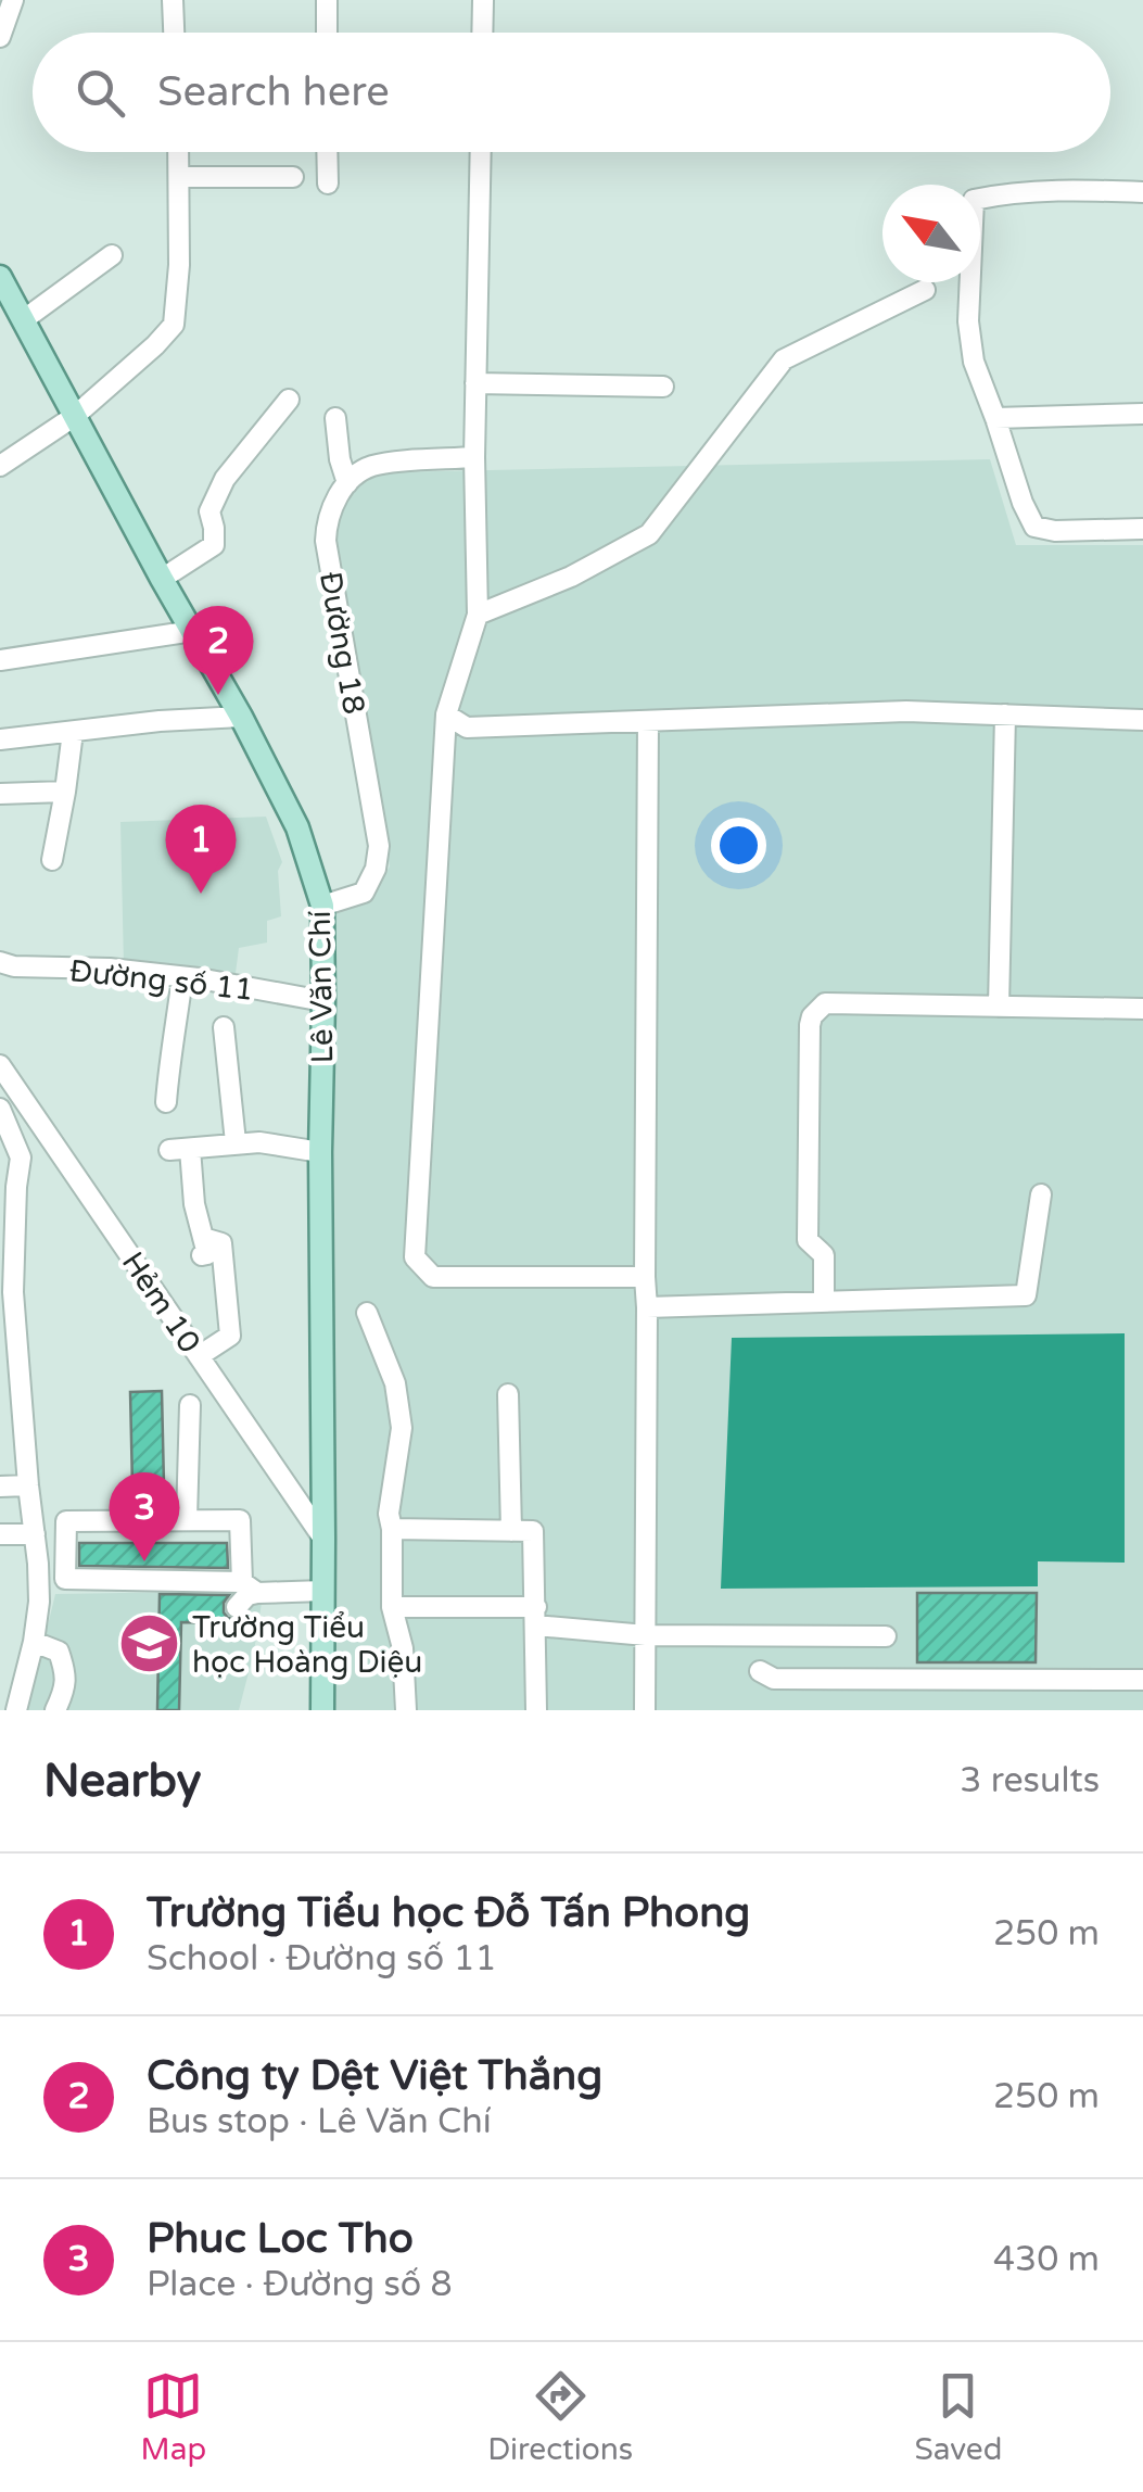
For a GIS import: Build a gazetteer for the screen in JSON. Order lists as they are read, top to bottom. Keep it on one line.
{"streets":{"main road":["Lê Văn Chí"],"street":["Đường 18","Đường số 11","Hẻm 10"]},"crossings":[["Đường 18","Lê Văn Chí"],["Đường số 11","Lê Văn Chí"],["Lê Văn Chí","Hẻm 10"]],"places":{"school or university":["Trường Tiểu học Hoàng Diệu"]},"north":"top left","page":{"search":"Search here","pins":["2","1","3"],"heading":["Nearby","3 results"],"list":[{"mark":"1","name":"Trường Tiểu học Đỗ Tấn Phong","note":"School · Đường số 11","value":"250 m"},{"mark":"2","name":"Công ty Dệt Việt Thắng","note":"Bus stop · Lê Văn Chí","value":"250 m"},{"mark":"3","name":"Phuc Loc Tho","note":"Place · Đường số 8","value":"430 m"}],"nav":["Map","Directions","Saved"]}}
